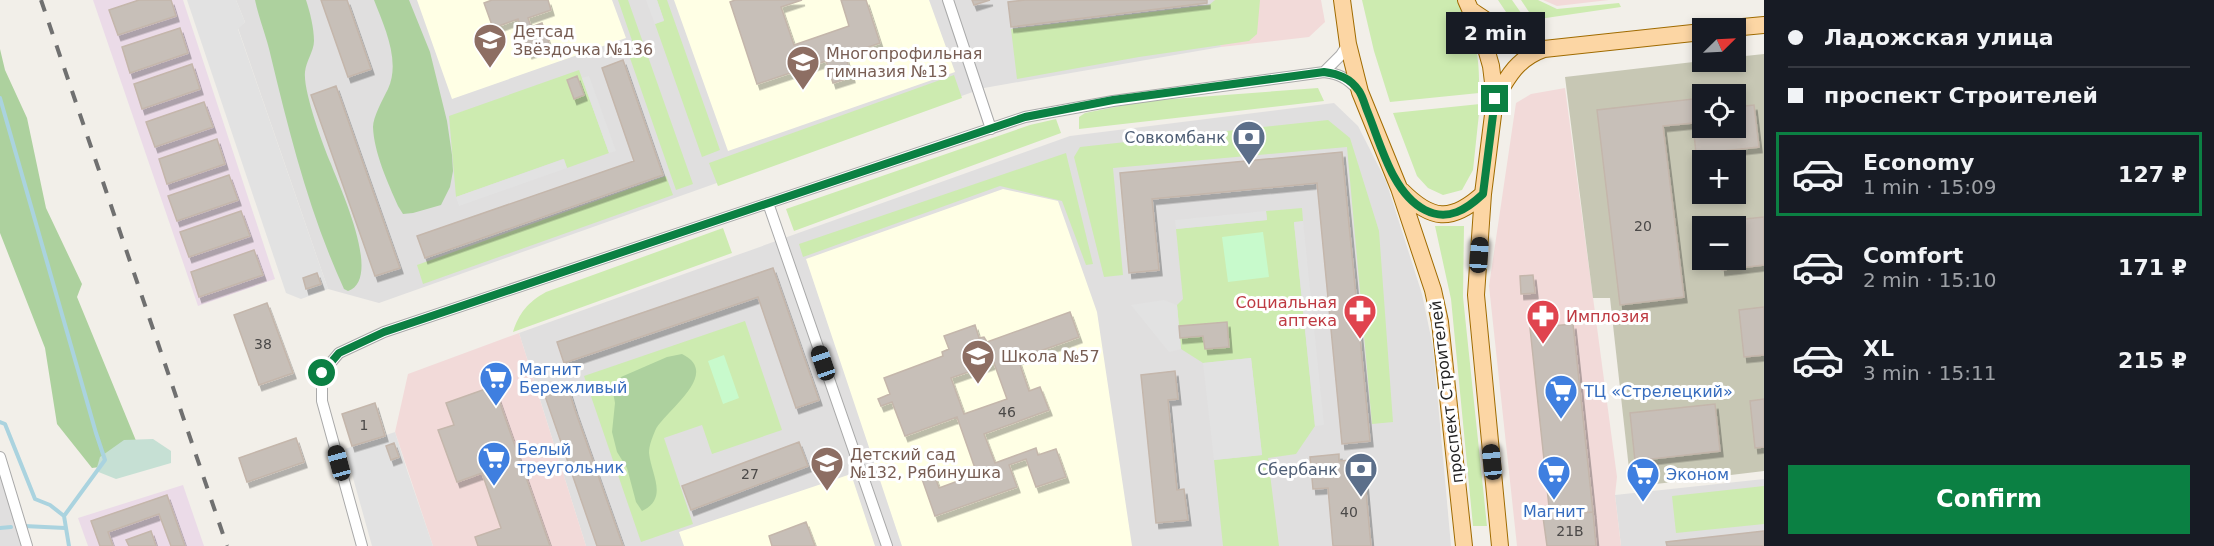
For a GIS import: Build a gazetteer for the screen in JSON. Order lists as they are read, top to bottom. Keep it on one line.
{"streets":{"main road":["проспект Строителей"]},"places":{"school or university":["Детсад Звёздочка №136","Многопрофильная гимназия №13","Школа №57","Детский сад №132, Рябинушка"],"bank":["Совкомбанк","Сбербанк"],"pharmacy":["Социальная аптека","Имплозия"],"supermarket":["Магнит Бережливый","ТЦ «Стрелецкий»","Белый треугольник","Магнит","Эконом"]},"house_numbers":["20","38","46","1","27","40","21В"],"north":"top right","page":{"banner":["Ладожская улица","проспект Строителей"],"bubble":"2 min","map_buttons":["+","−"],"list":[{"name":"Economy","note":"1 min · 15:09","value":"127 ₽"},{"name":"Comfort","note":"2 min · 15:10","value":"171 ₽"},{"name":"XL","note":"3 min · 15:11","value":"215 ₽"}],"buttons":"Confirm"}}
